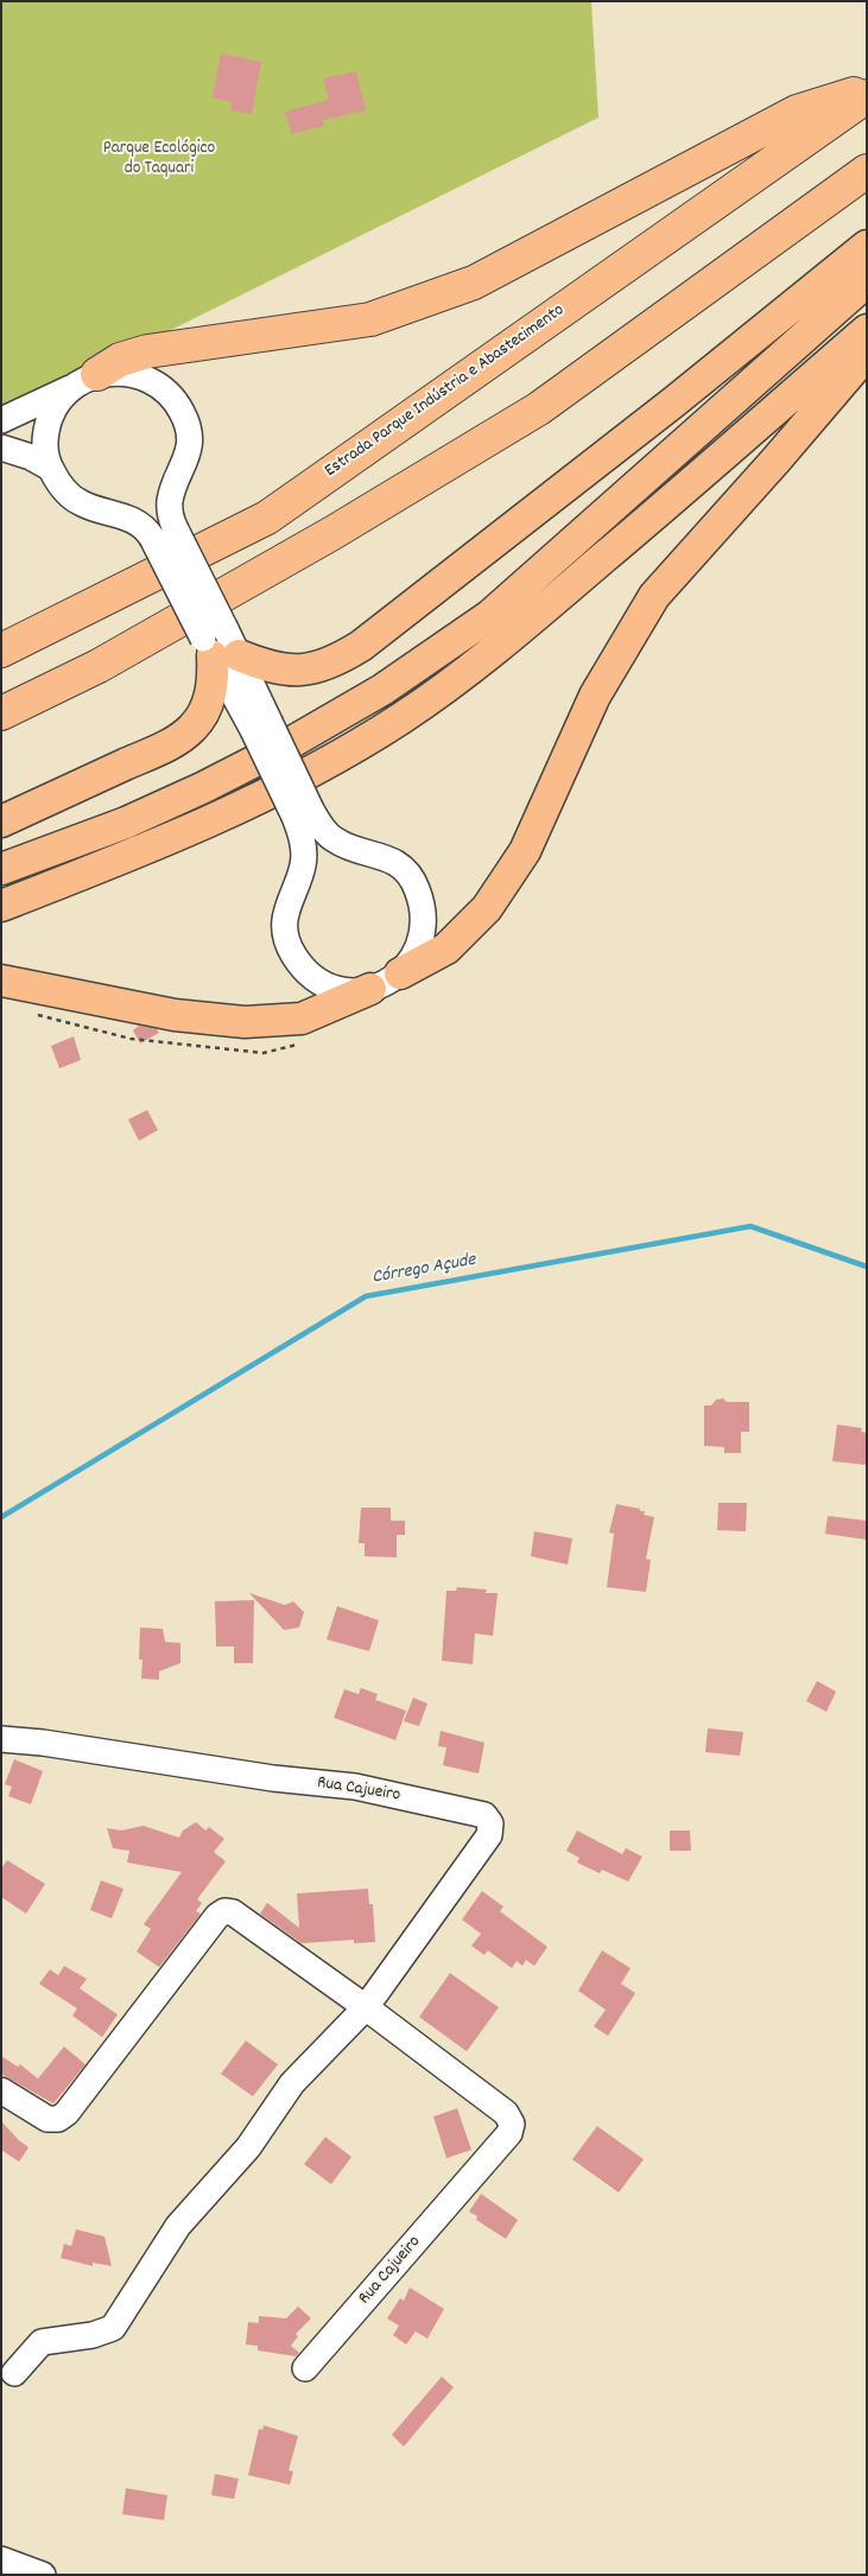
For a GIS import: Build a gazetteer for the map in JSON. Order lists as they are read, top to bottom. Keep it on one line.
{"streets":{"highway":["Estrada Parque Indústria e Abastecimento"],"street":["Rua Cajueiro"]},"water":["Córrego Açude"],"parks":["Parque Ecológico do Taquari"]}
